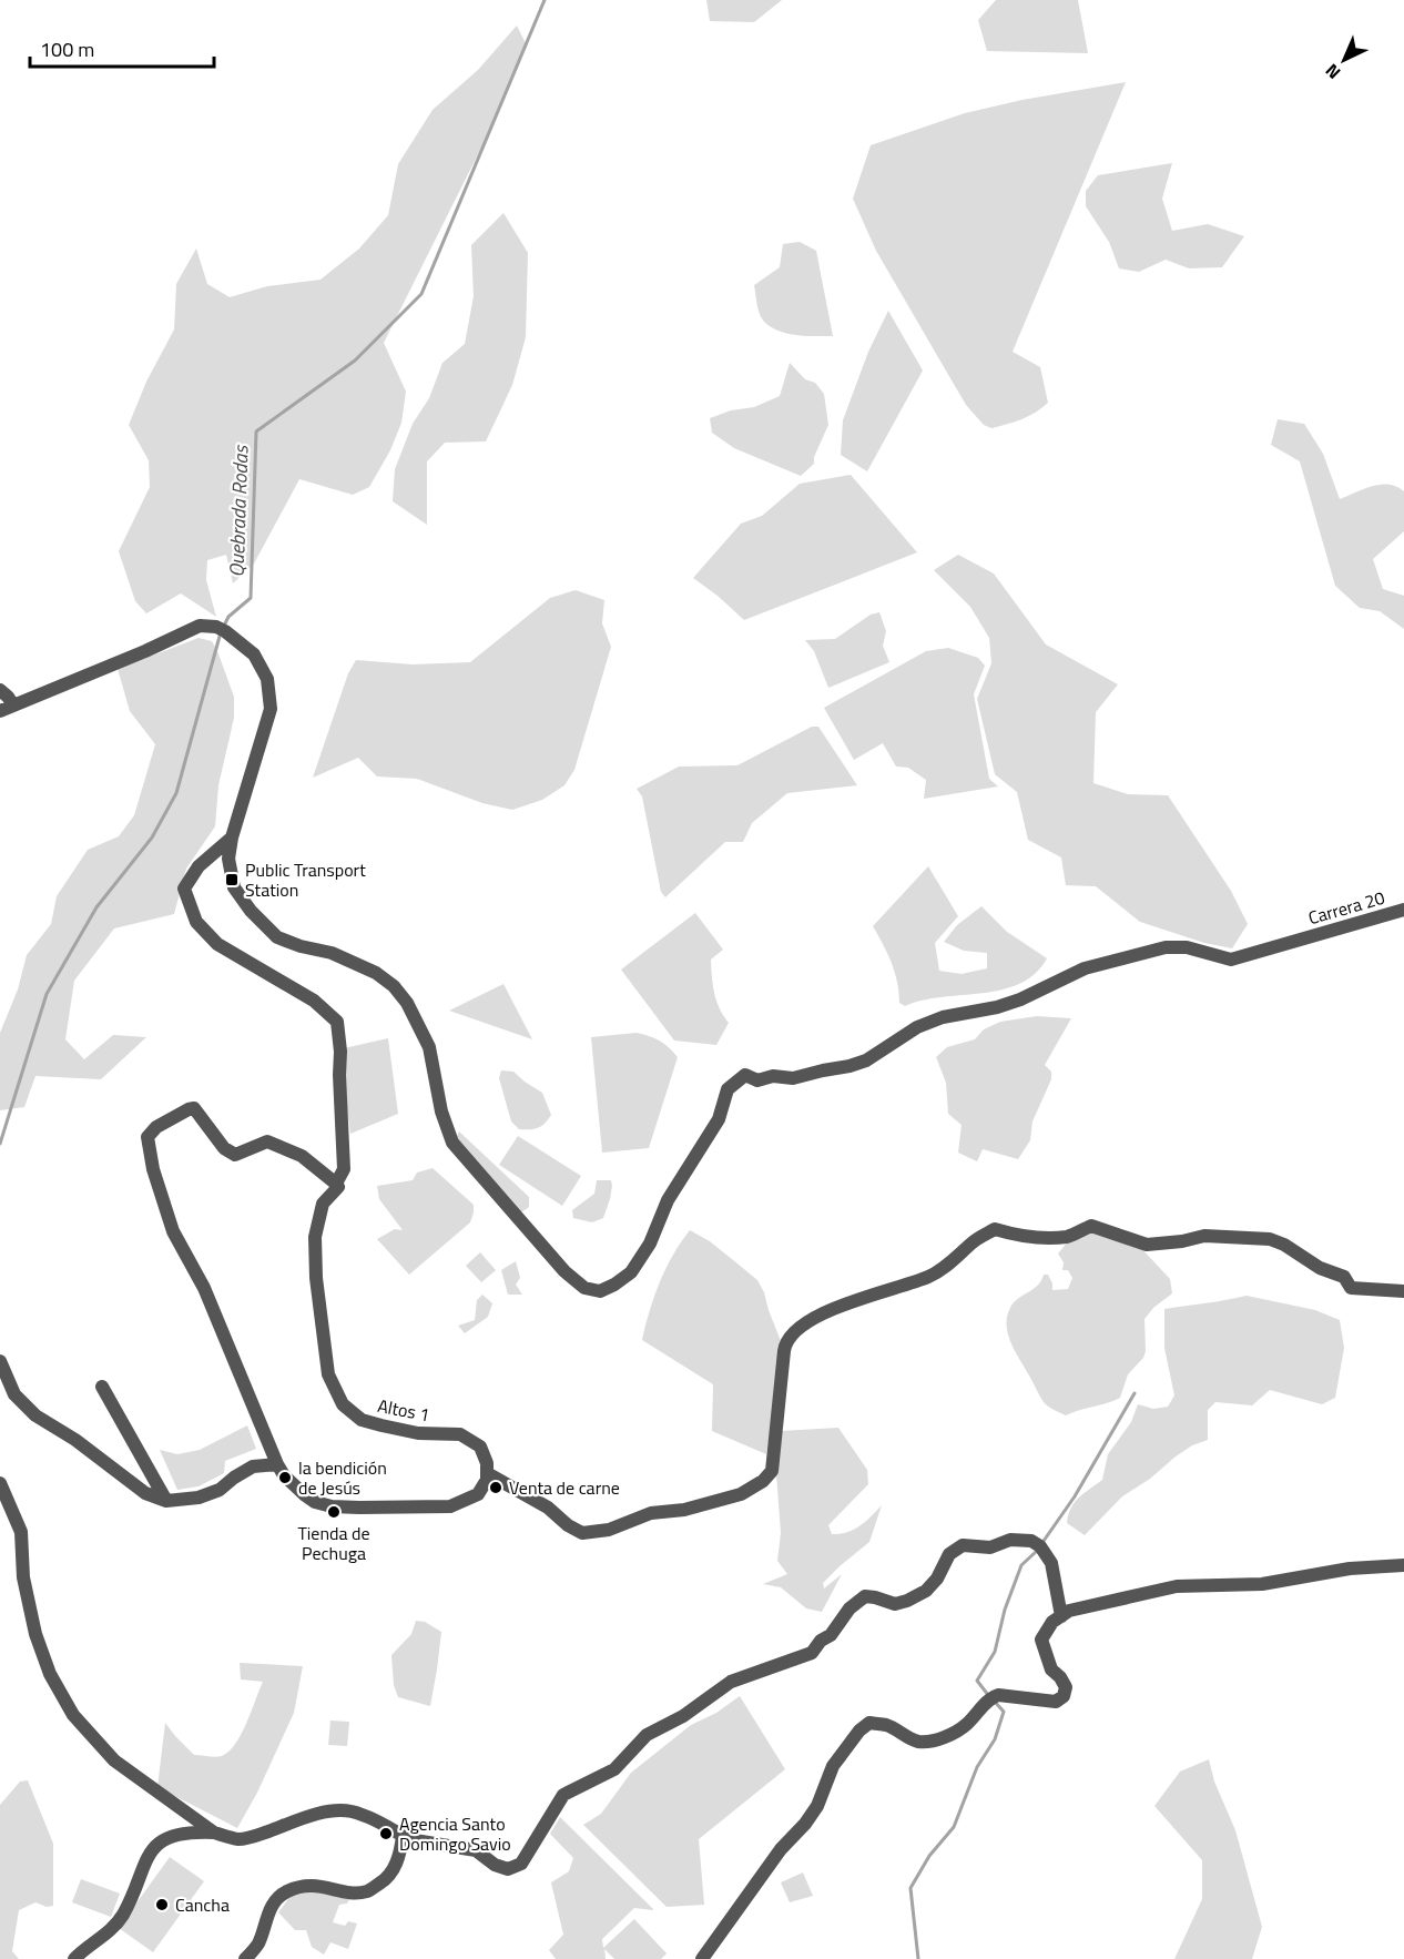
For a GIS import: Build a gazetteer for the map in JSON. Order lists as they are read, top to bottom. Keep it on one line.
{"streets":{"street":["Carrera 20","Altos 1"]},"crossings":[["Carrera 20","Altos 1"]],"water":["Quebrada Rodas"],"places":{"transit":["Public Transport Station"],"other":["la bendición de Jesús","Venta de carne","Tienda de Pechuga","Agencia Santo Domingo Savio","Cancha"]},"scale_bar":"100 m","north":"bottom left"}
